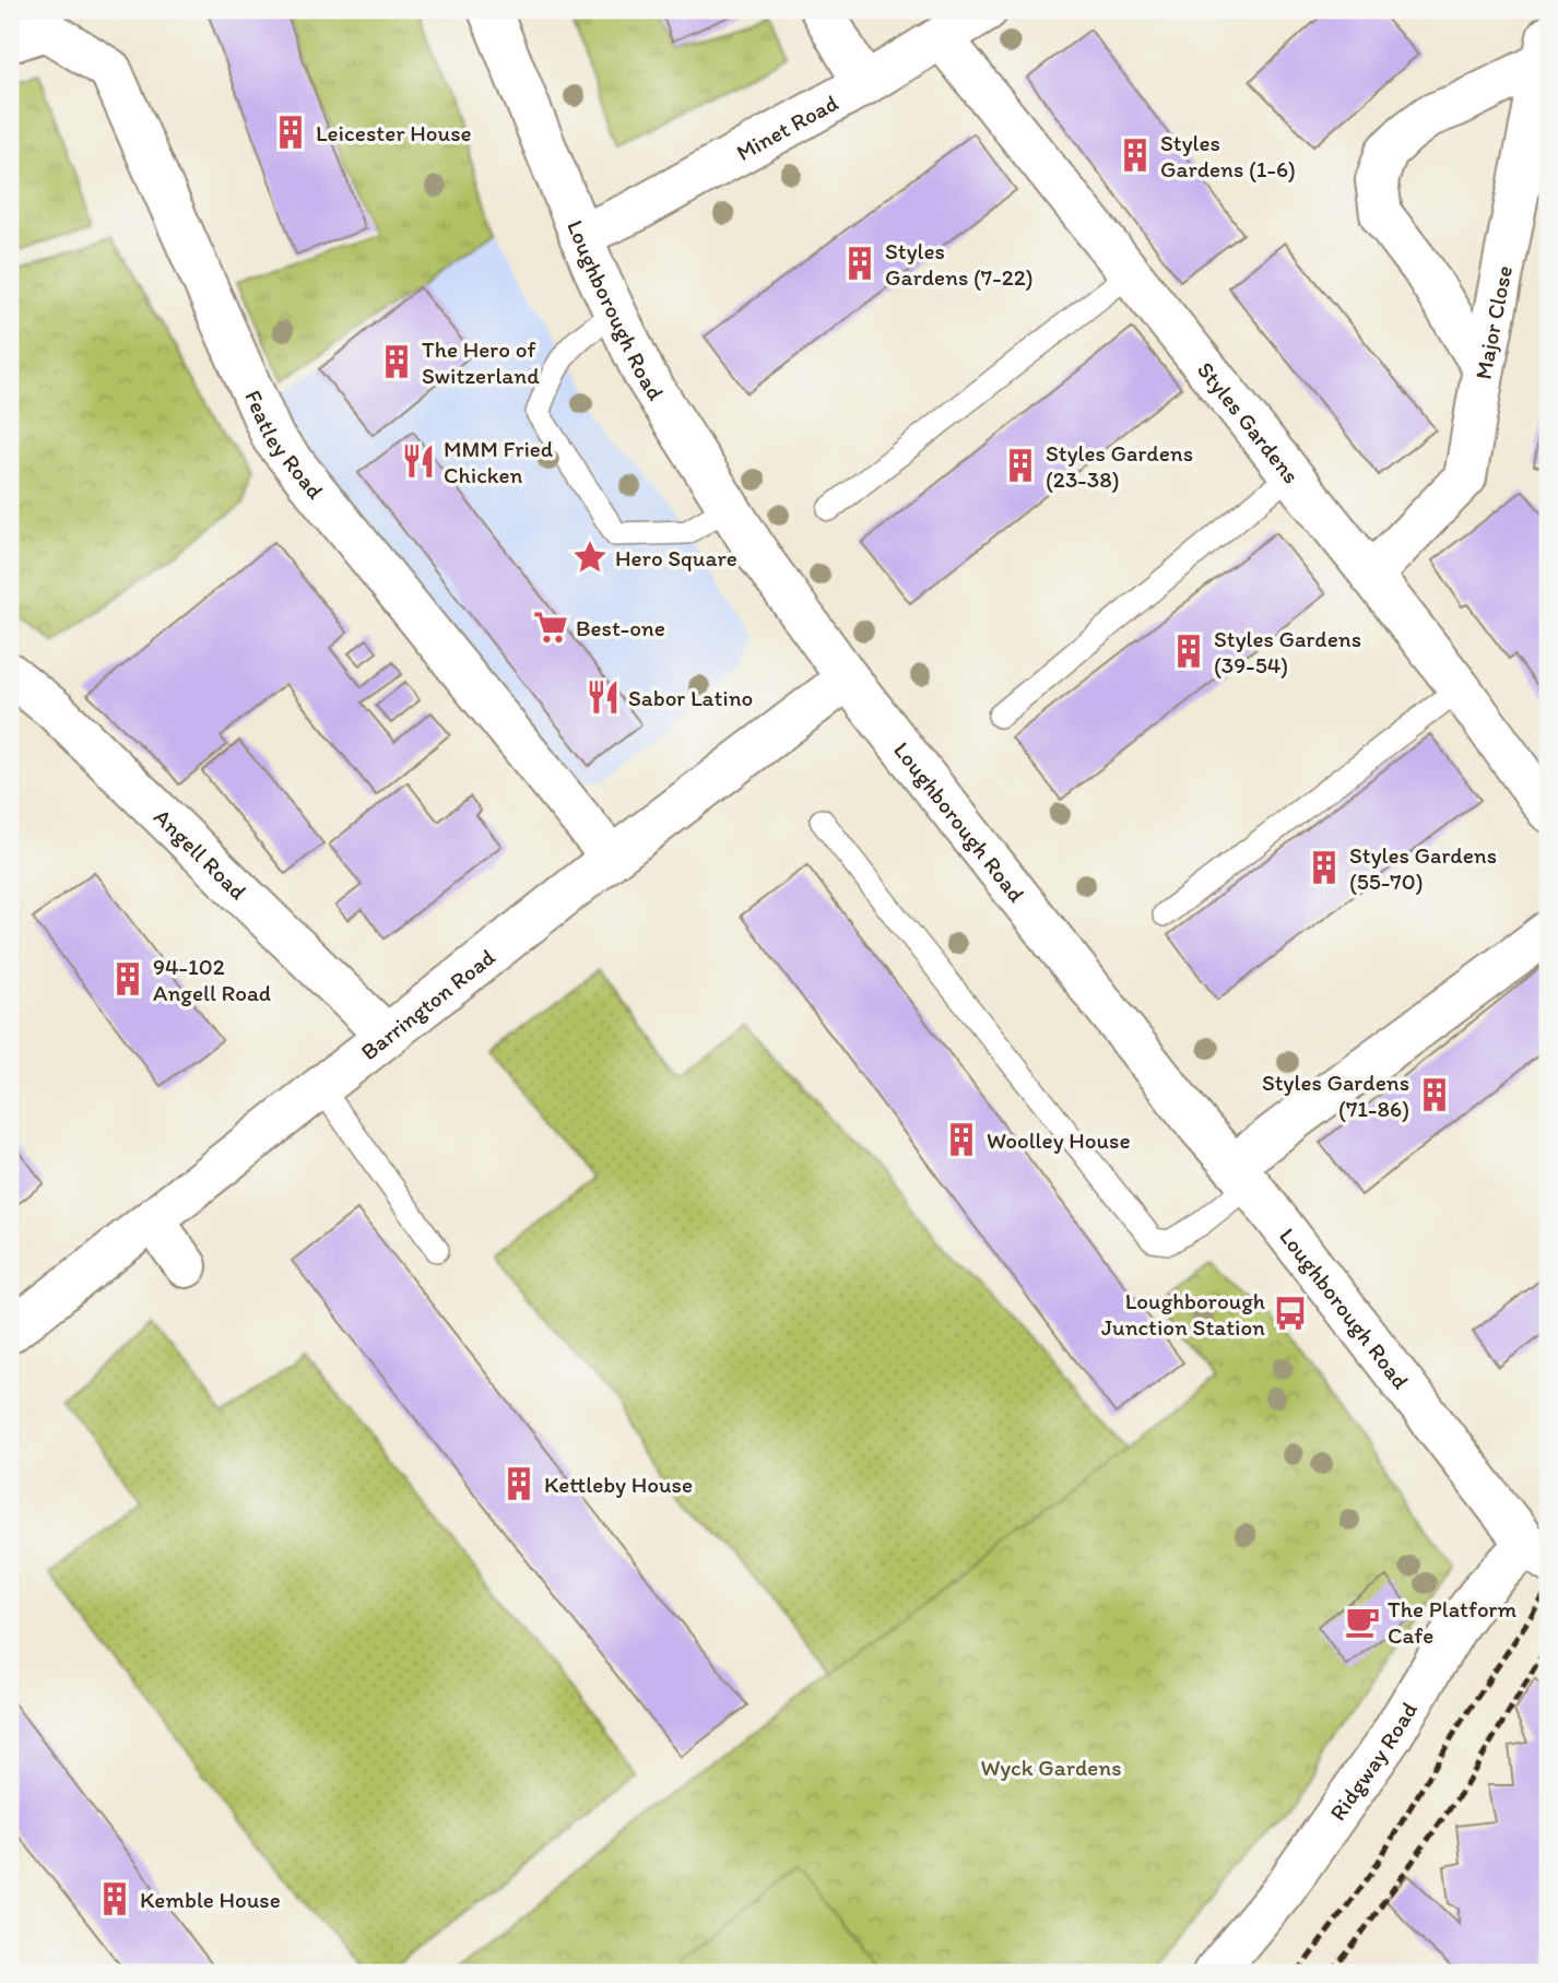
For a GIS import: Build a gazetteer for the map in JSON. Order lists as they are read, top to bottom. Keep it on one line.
{"streets":{"street":["Minet Road","Loughborough Road","Major Close","Styles Gardens","Featley Road","Angell Road","Barrington Road","Ridgway Road"]},"crossings":[["Minet Road","Loughborough Road"],["Minet Road","Styles Gardens"],["Loughborough Road","Barrington Road"],["Loughborough Road","Ridgway Road"],["Major Close","Styles Gardens"],["Featley Road","Barrington Road"],["Angell Road","Barrington Road"]],"parks":["Wyck Gardens"],"places":{"building":["Leicester House","Styles Gardens (1-6)","Styles Gardens (7-22)","The Hero of Switzerland","Styles Gardens (23-38)","Styles Gardens (39-54)","Styles Gardens (55-70)","94-102 Angell Road","Styles Gardens (71-86)","Woolley House","Kettleby House","Kemble House"],"restaurant":["MMM Fried Chicken","Sabor Latino"],"place":["Hero Square"],"supermarket":["Best-one"],"bus stop":["Loughborough Junction Station"],"cafe":["The Platform Cafe"]}}
